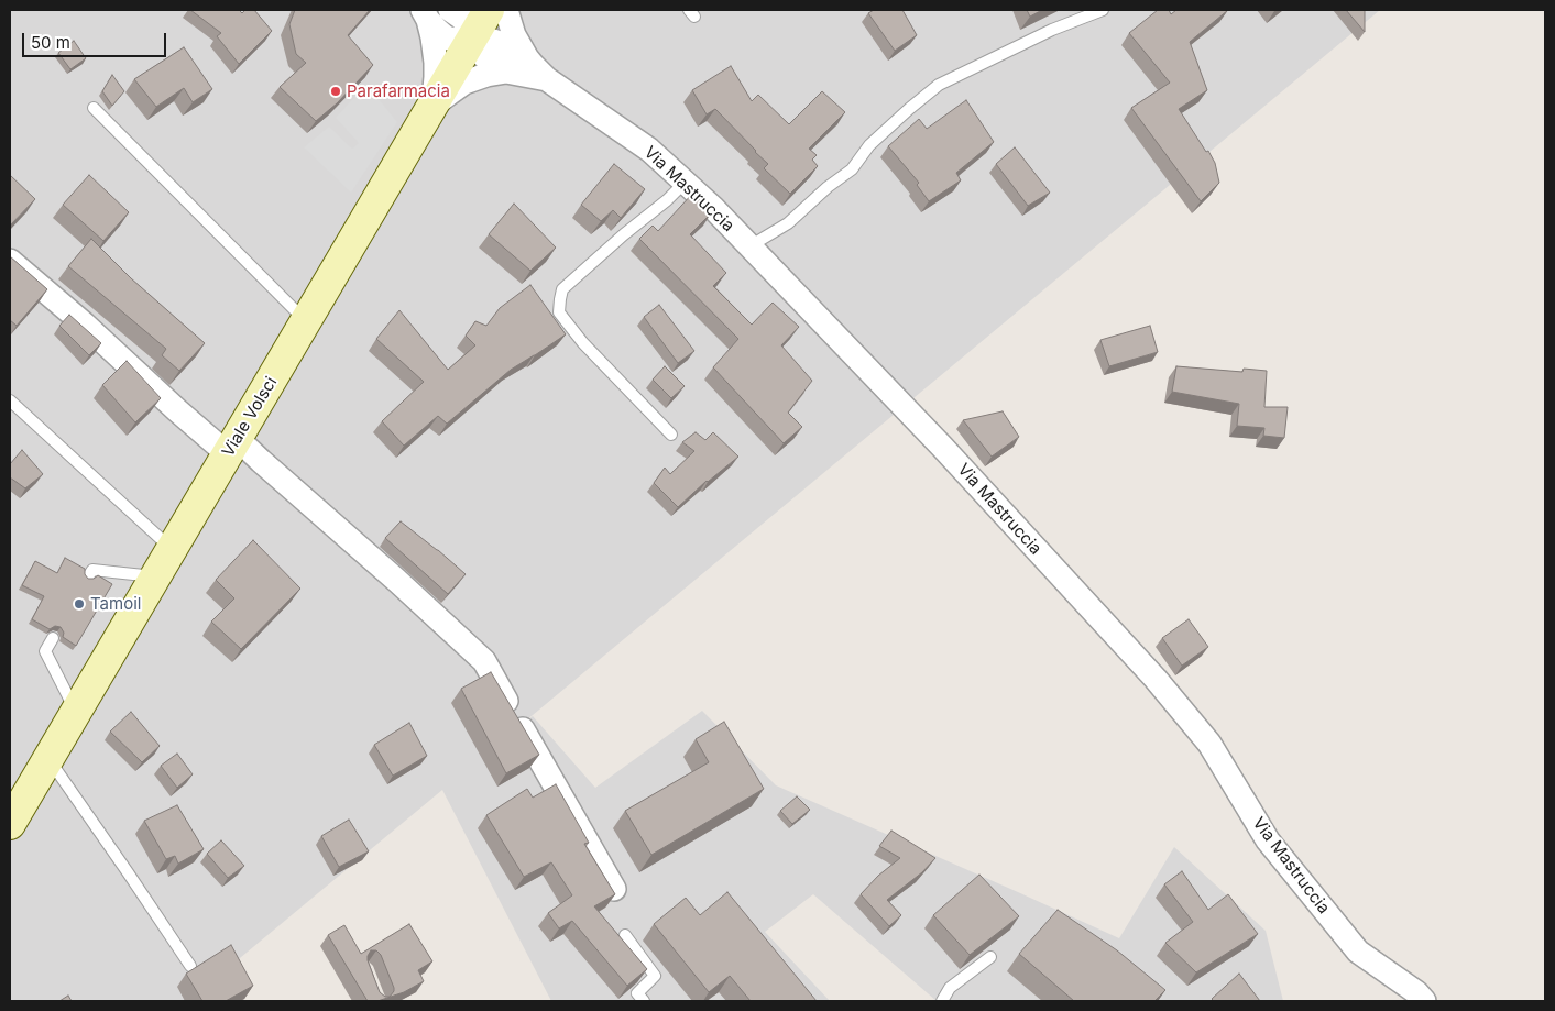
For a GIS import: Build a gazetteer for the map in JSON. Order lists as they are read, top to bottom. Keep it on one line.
{"streets":{"main road":["Viale Volsci"],"street":["Via Mastruccia"]},"places":["Parafarmacia","Tamoil"],"scale_bar":"50 m"}
